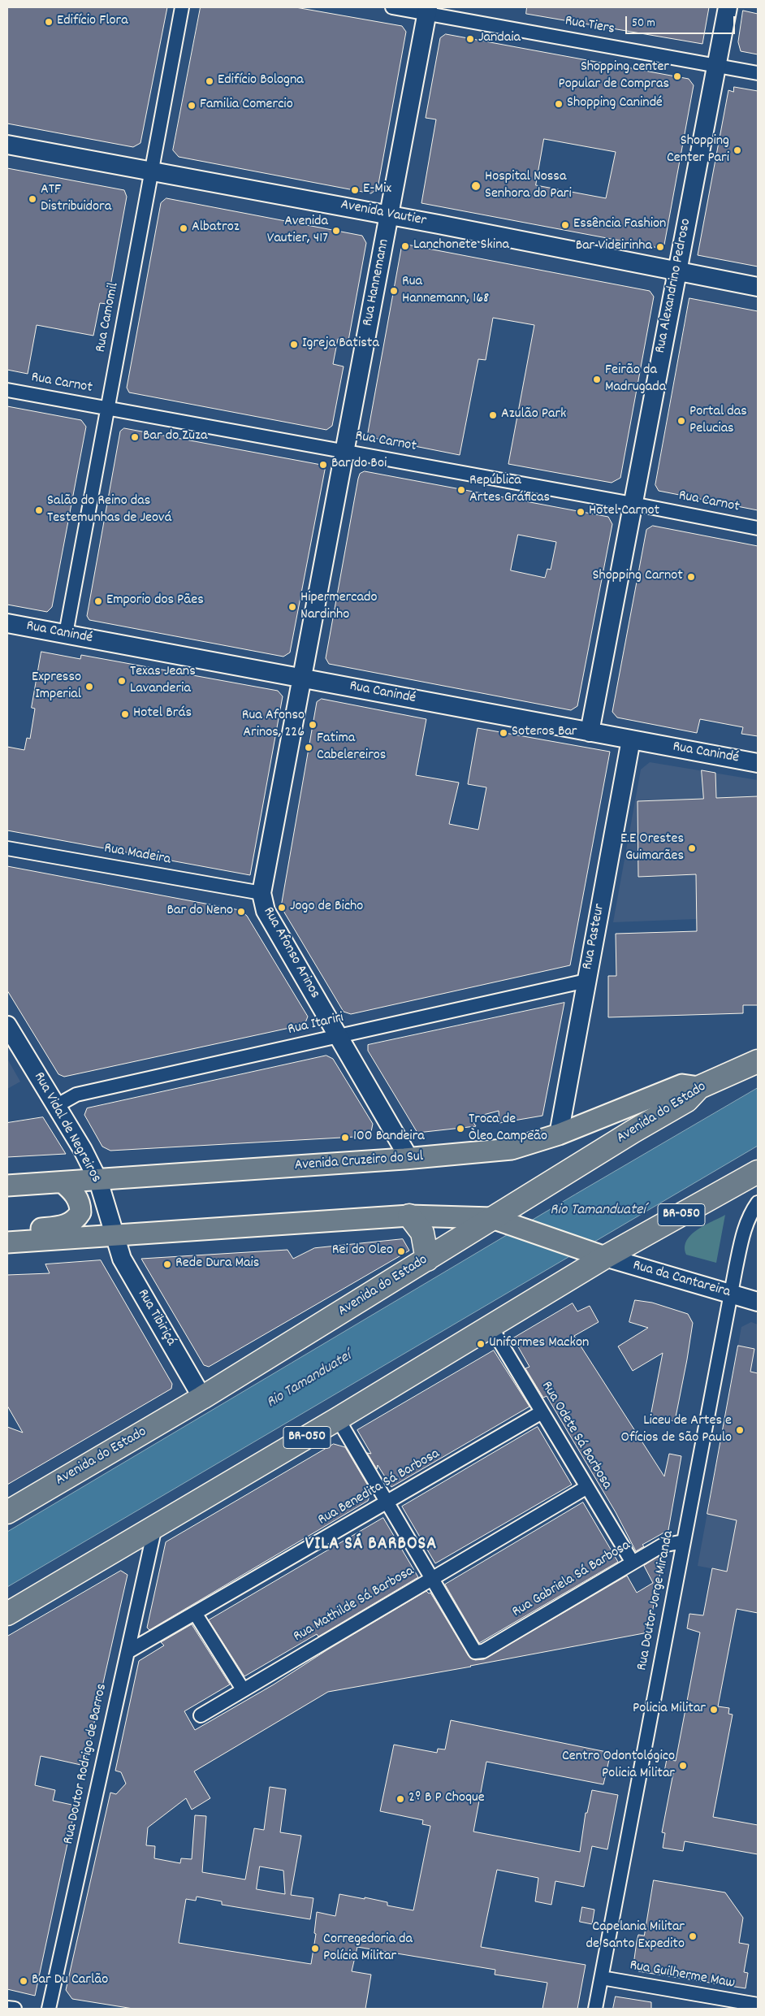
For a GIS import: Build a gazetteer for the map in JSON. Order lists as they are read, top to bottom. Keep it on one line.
{"streets":{"highway":["Avenida do Estado","BR-050"],"main road":["Avenida Cruzeiro do Sul"],"street":["Rua Tiers","Avenida Vautier","Rua Hannemann","Rua Alexandrino Pedroso","Rua Camomil","Rua Carnot","Rua Canindé","Rua Madeira","Rua Pasteur","Rua Afonso Arinos","Rua Itariri","Rua Vidal de Negreiros","Rua da Cantareira","Rua Tibiriçá","Rua Odete Sá Barbosa","Rua Benedita Sá Barbosa","Rua Gabriela Sá Barbosa","Rua Doutor Jorge Miranda","Rua Mathilde Sá Barbosa","Rua Doutor Rodrigo de Barros","Rua Guilherme Maw"]},"crossings":[["Rua Tiers","Rua Hannemann"],["Rua Tiers","Rua Alexandrino Pedroso"],["Avenida Vautier","Rua Hannemann"],["Avenida Vautier","Rua Alexandrino Pedroso"],["Avenida Vautier","Rua Camomil"],["Rua Hannemann","Rua Carnot"],["Rua Hannemann","Rua Canindé"],["Rua Hannemann","Rua Afonso Arinos"],["Rua Alexandrino Pedroso","Rua Carnot"],["Rua Alexandrino Pedroso","Rua Canindé"],["Rua Camomil","Rua Carnot"],["Rua Camomil","Rua Canindé"],["Rua Canindé","Rua Pasteur"],["Rua Canindé","Rua Afonso Arinos"],["Rua Madeira","Rua Afonso Arinos"],["Rua Pasteur","Rua Itariri"],["Rua Pasteur","Avenida Cruzeiro do Sul"],["Rua Afonso Arinos","Rua Itariri"],["Rua Afonso Arinos","Avenida Cruzeiro do Sul"],["Rua Itariri","Rua Vidal de Negreiros"],["Avenida do Estado","Avenida Cruzeiro do Sul"],["Avenida do Estado","Rua Tibiriçá"],["Rua Vidal de Negreiros","Avenida Cruzeiro do Sul"],["Rua Vidal de Negreiros","Rua Tibiriçá"],["BR-050","Rua da Cantareira"],["BR-050","Rua Odete Sá Barbosa"],["BR-050","Rua Doutor Rodrigo de Barros"],["Rua da Cantareira","Rua Doutor Jorge Miranda"],["Rua Odete Sá Barbosa","Rua Benedita Sá Barbosa"],["Rua Odete Sá Barbosa","Rua Gabriela Sá Barbosa"],["Rua Odete Sá Barbosa","Rua Mathilde Sá Barbosa"],["Rua Benedita Sá Barbosa","Rua Doutor Rodrigo de Barros"],["Rua Gabriela Sá Barbosa","Rua Doutor Jorge Miranda"],["Rua Gabriela Sá Barbosa","Rua Mathilde Sá Barbosa"],["Rua Doutor Jorge Miranda","Rua Guilherme Maw"]],"districts":["VILA SÁ BARBOSA"],"water":["Rio Tamanduateí"],"places":["Edifício Flora","Jandaia","Shopping center Popular de Compras","Edifício Bologna","Shopping Canindé","Familia Comercio","Shopping Center Pari","Hospital Nossa Senhora do Pari","E-Mix","ATF Distribuidora","Essência Fashion","Albatroz","Avenida Vautier, 417","Lanchonete Skina","Bar Videirinha","Rua Hannemann, 168","Igreja Batista","Feirão da Madrugada","Azulão Park","Portal das Pelucias","Bar do Zuza","Bar do Boi","República Artes Gráficas","Salão do Reino das Testemunhas de Jeová","Hotel Carnot","Shopping Carnot","Emporio dos Pães","Hipermercado Nardinho","Texas Jeans Lavanderia","Expresso Imperial","Hotel Brás","Rua Afonso Arinos, 226","Soteros Bar","Fatima Cabelereiros","E.E Orestes Guimarães","Jogo de Bicho","Bar do Neno","Troca de Òleo Campeão","100 Bandeira","Rei do Oleo","Rede Dura Mais","Uniformes Mackon","Liceu de Artes e Ofícios de São Paulo","Policia Militar","Centro Odontológico Policia Militar","2º B P Choque","Capelania Militar de Santo Expedito","Corregedoria da Polícia Militar","Bar Du Carlão"],"scale_bar":"50 m"}
